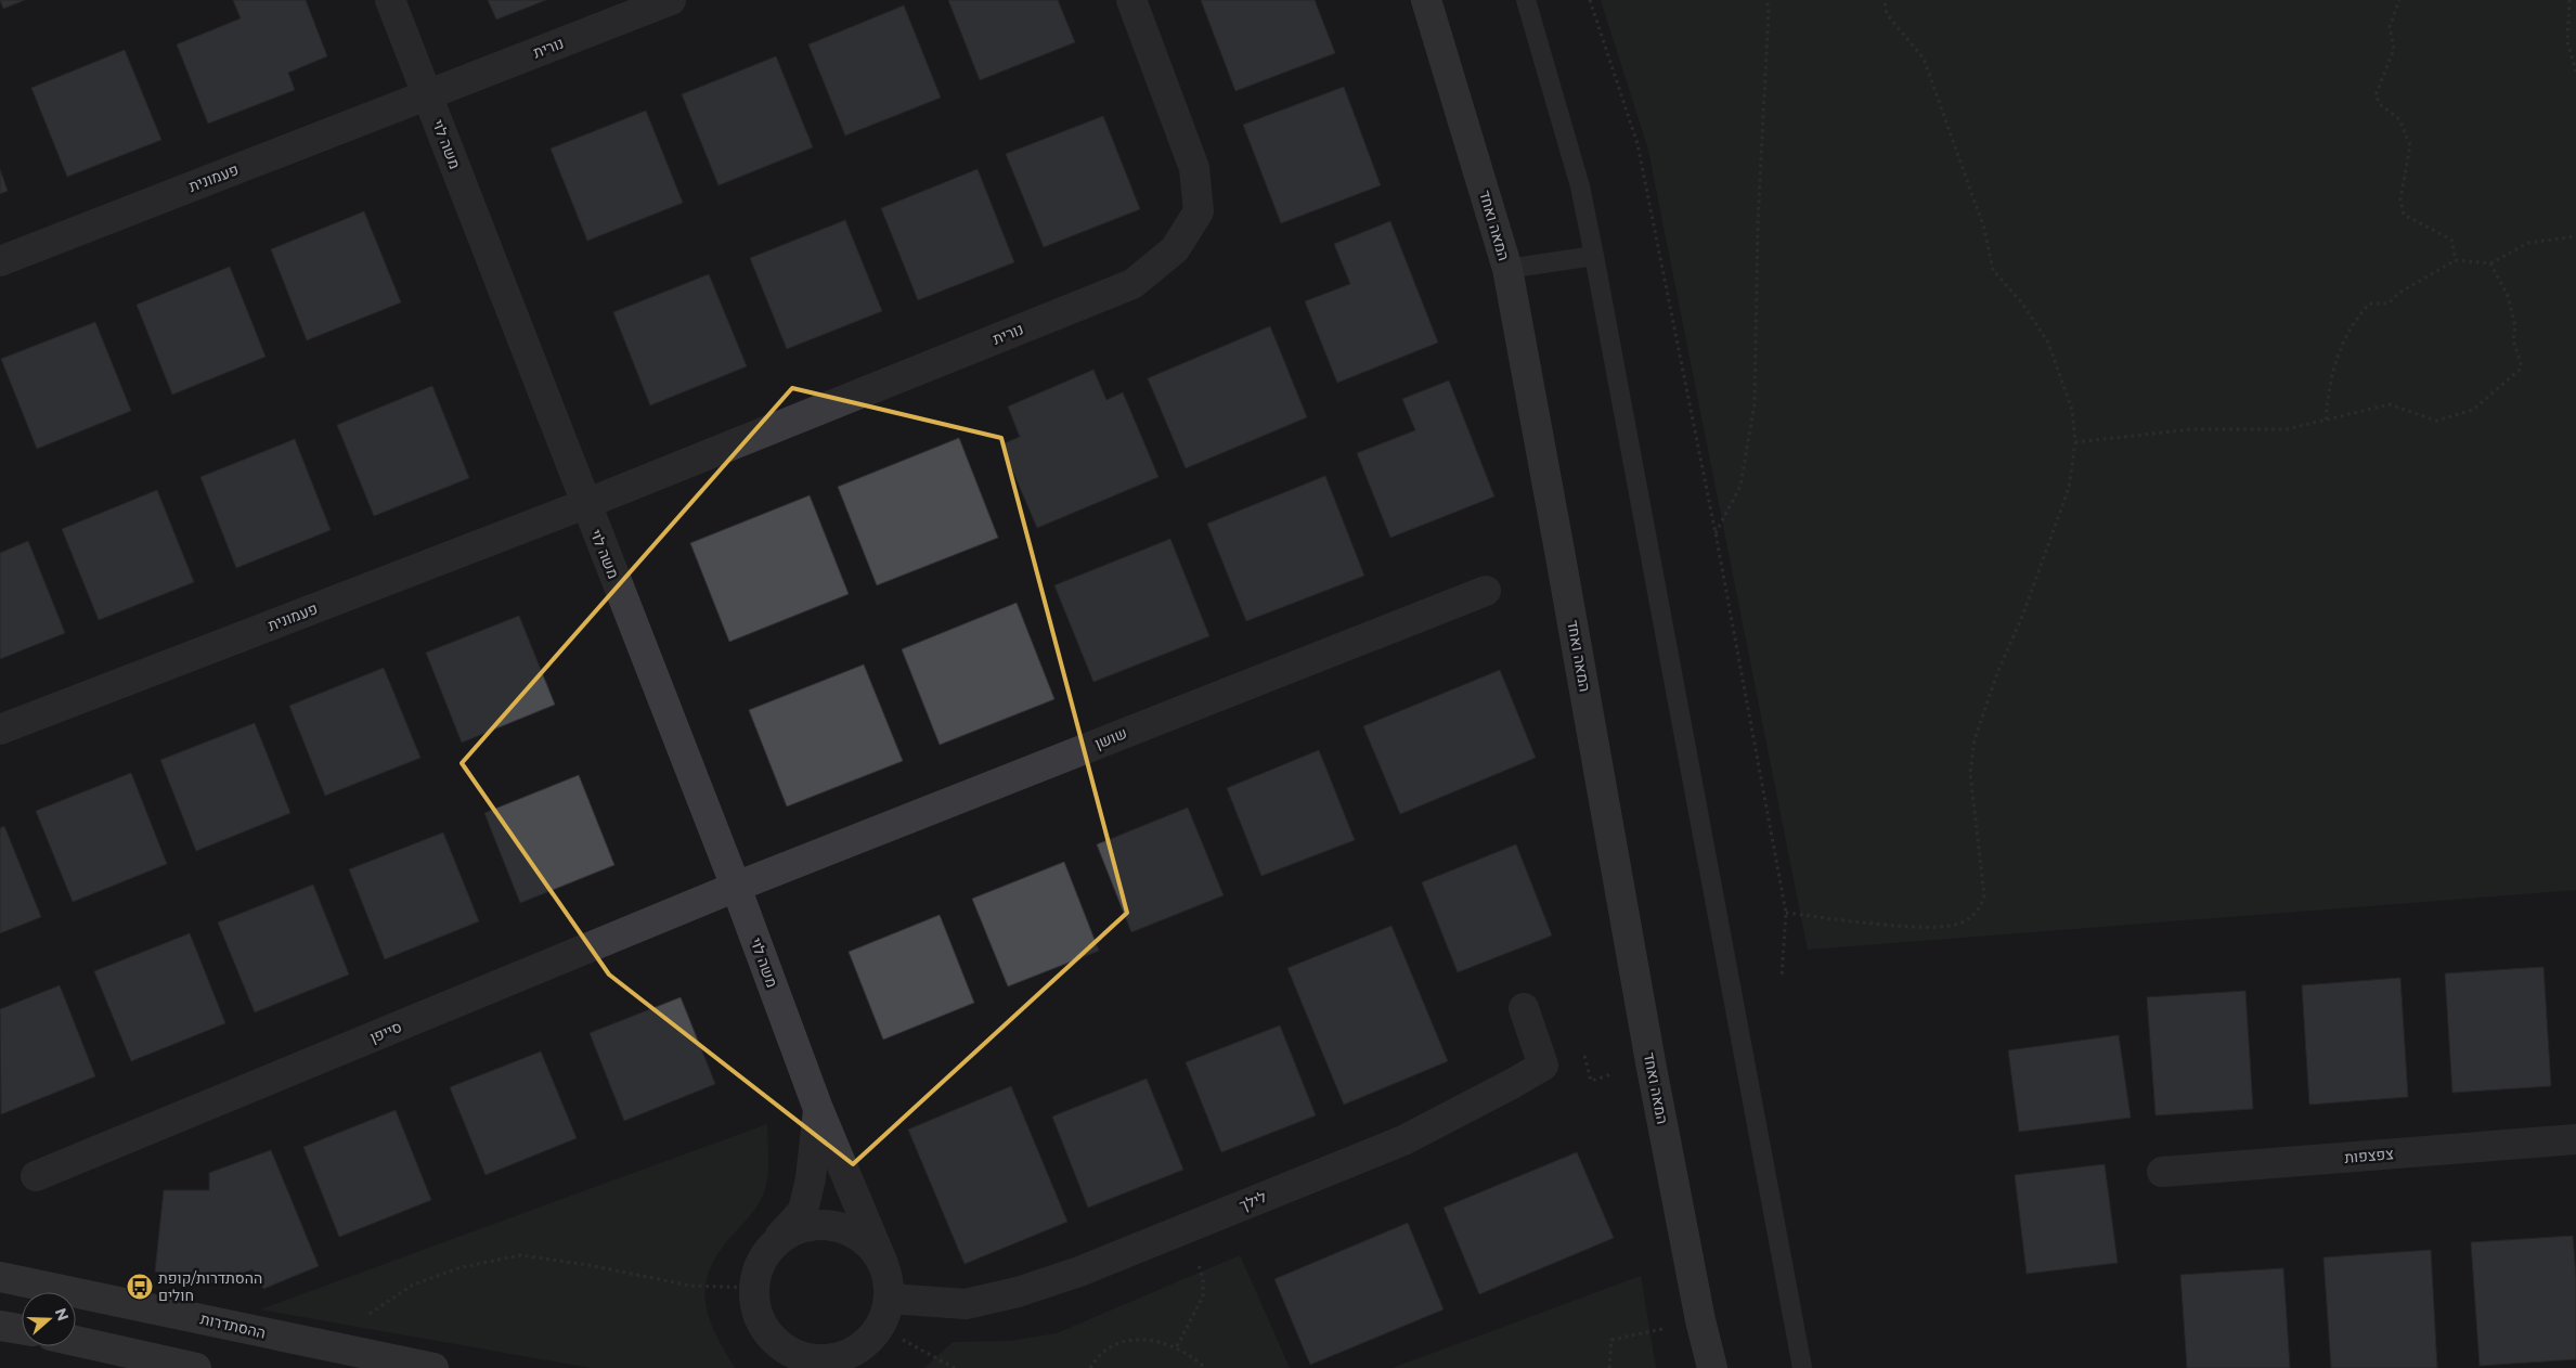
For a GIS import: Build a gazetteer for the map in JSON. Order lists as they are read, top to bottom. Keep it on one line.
{"streets":{"street":["נורית","משה לוי","פעמונית","המאה ואחד","שושן","סייפן","צפצפות","לילך","ההסתדרות"]},"crossings":[["נורית","משה לוי"],["נורית","פעמונית"],["משה לוי","פעמונית"],["משה לוי","שושן"],["משה לוי","סייפן"],["משה לוי","לילך"],["שושן","סייפן"]],"places":{"bus stop":["ההסתדרות/קופת חולים"]},"north":"right"}
